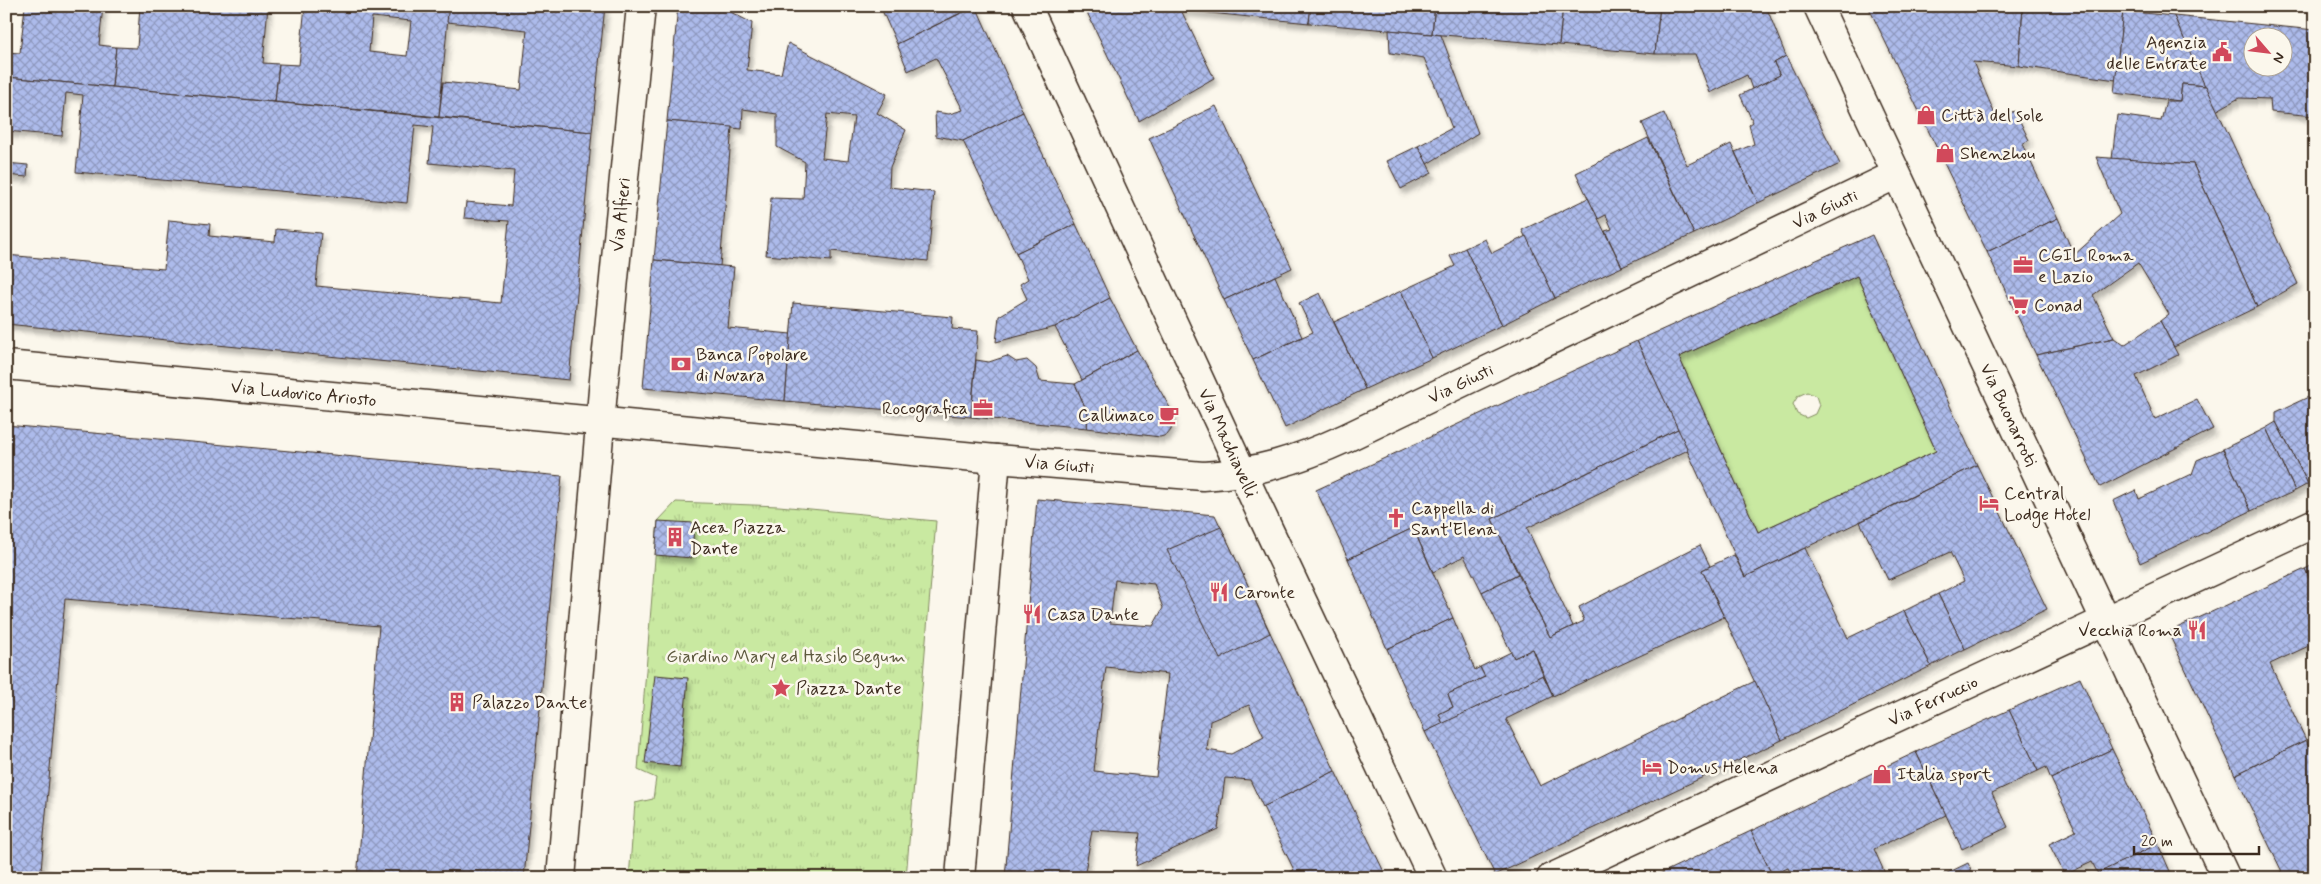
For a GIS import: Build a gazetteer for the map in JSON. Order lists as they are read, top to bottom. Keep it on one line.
{"streets":{"street":["Via Giusti","Via Alfieri","Via Ludovico Ariosto","Via Buonarroti","Via Machiavelli","Via Ferruccio"]},"crossings":[["Via Giusti","Via Buonarroti"],["Via Giusti","Via Machiavelli"],["Via Alfieri","Via Ludovico Ariosto"],["Via Buonarroti","Via Ferruccio"]],"parks":["Giardino Mary ed Hasib Begum"],"places":{"public building":["Agenzia delle Entrate"],"shop":["Città del sole","Shenzhou","Italia sport"],"office":["CGIL Roma e Lazio","Rocografica"],"supermarket":["Conad"],"bank":["Banca Popolare di Novara"],"cafe":["Callimaco"],"hotel":["Central Lodge Hotel","Domus Helena"],"church":["Cappella di Sant'Elena"],"building":["Acea Piazza Dante","Palazzo Dante"],"restaurant":["Caronte","Casa Dante","Vecchia Roma"],"place":["Piazza Dante"]},"scale_bar":"20 m","north":"bottom right"}
